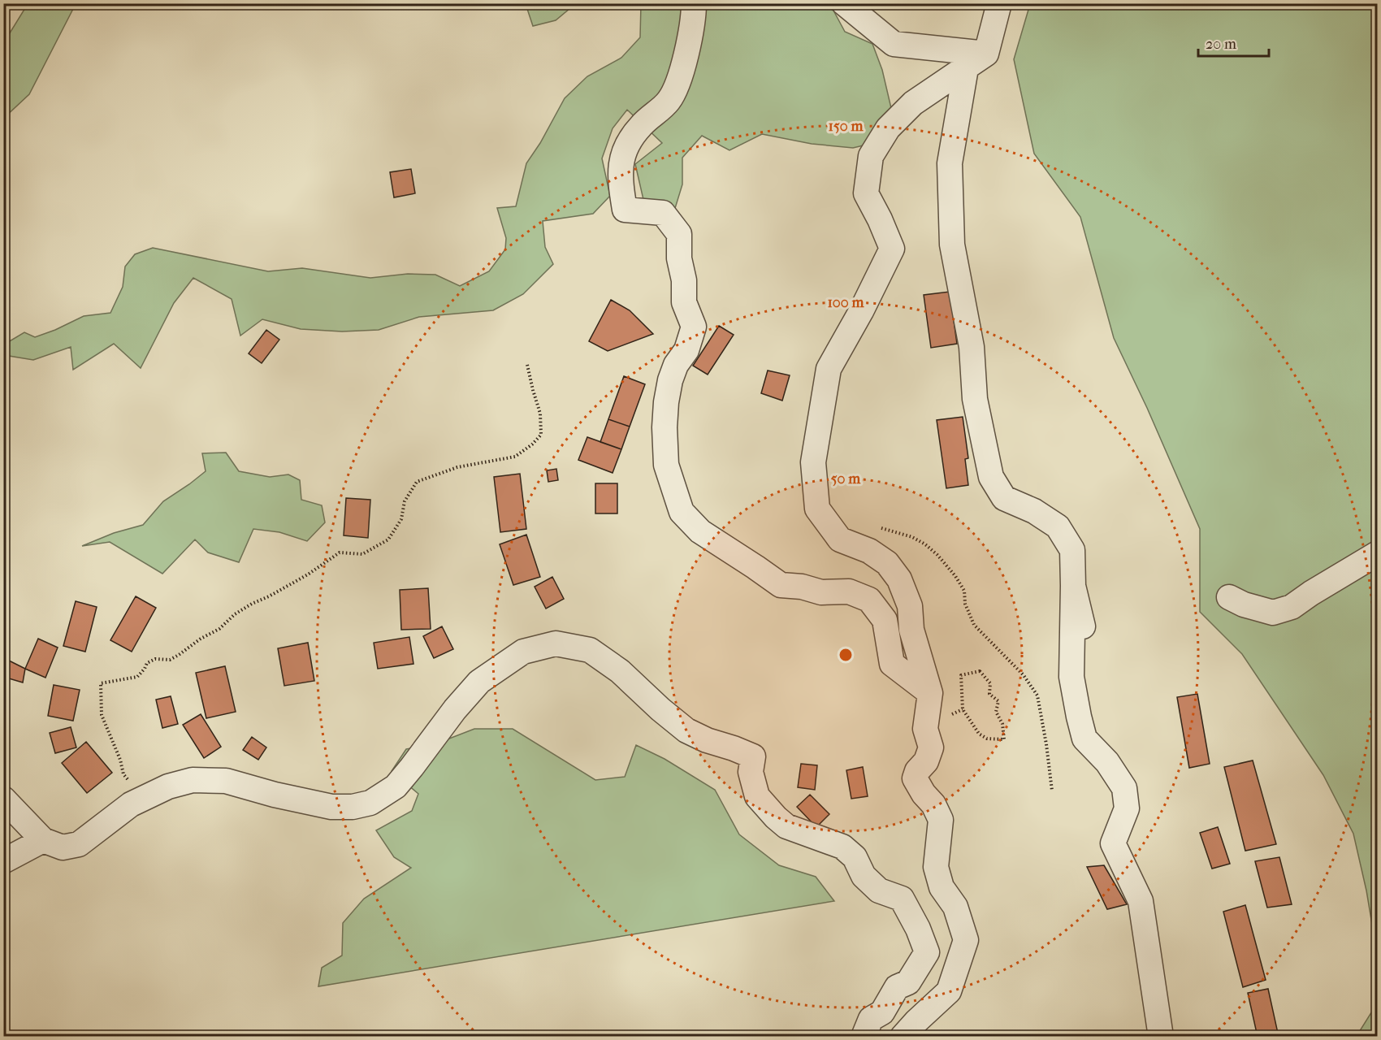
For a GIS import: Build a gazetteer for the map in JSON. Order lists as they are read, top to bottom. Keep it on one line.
{"scale_bar":"20 m","rings":["150 m","100 m","50 m"]}
